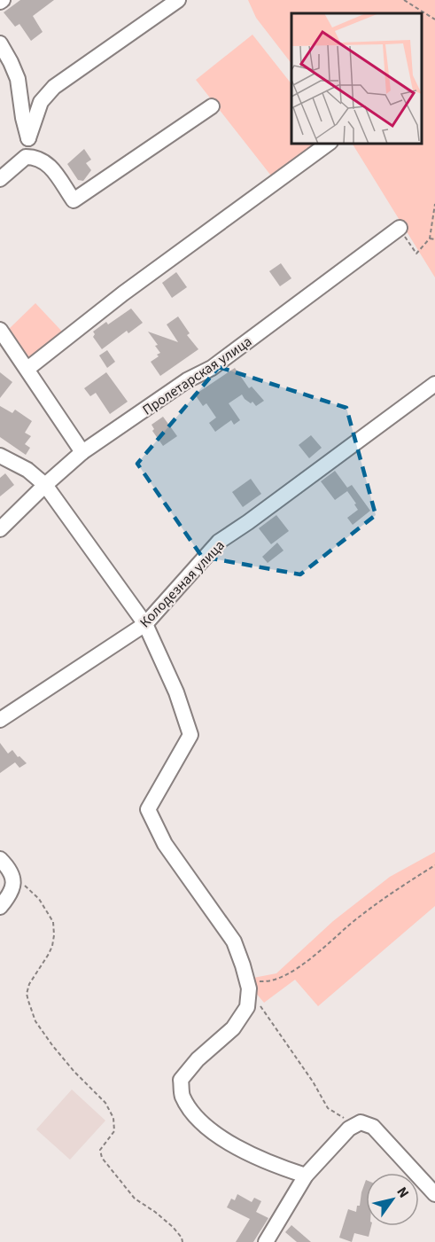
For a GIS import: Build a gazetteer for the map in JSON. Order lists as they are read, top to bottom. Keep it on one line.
{"streets":{"street":["Пролетарская улица","Колодезная улица"]},"north":"top right"}
